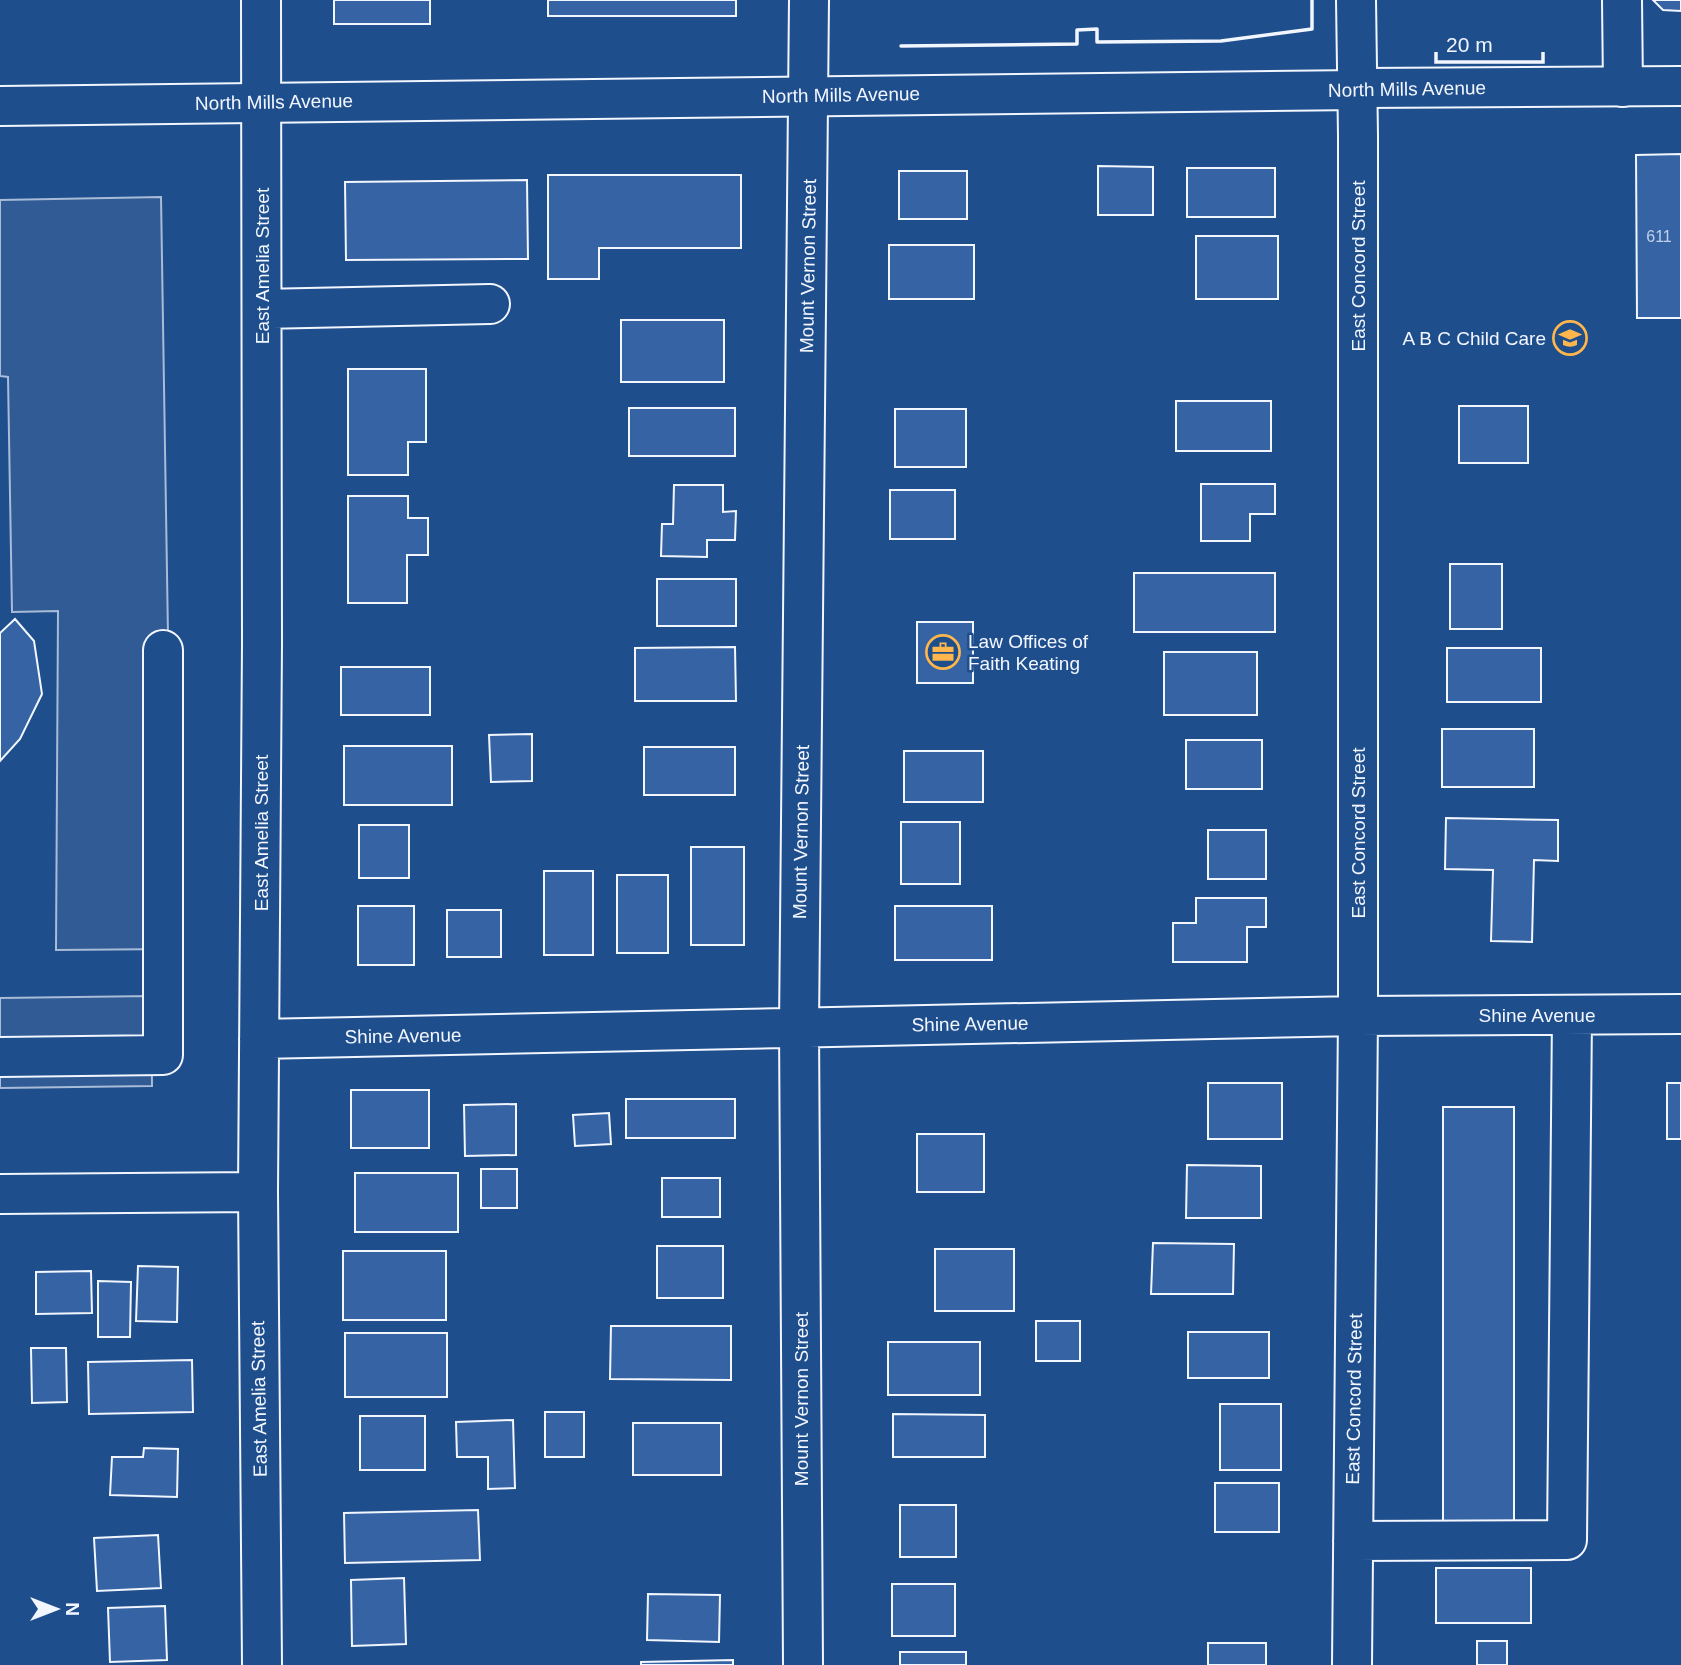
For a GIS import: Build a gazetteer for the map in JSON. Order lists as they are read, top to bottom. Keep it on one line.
{"streets":{"street":["North Mills Avenue","East Amelia Street","Mount Vernon Street","East Concord Street","Shine Avenue"]},"crossings":[["North Mills Avenue","East Amelia Street"],["North Mills Avenue","Mount Vernon Street"],["North Mills Avenue","East Concord Street"],["East Amelia Street","Shine Avenue"],["Mount Vernon Street","Shine Avenue"],["East Concord Street","Shine Avenue"]],"places":{"school or university":["A B C Child Care"],"office":["Law Offices of Faith Keating"]},"house_numbers":["611"],"scale_bar":"20 m","north":"right"}
